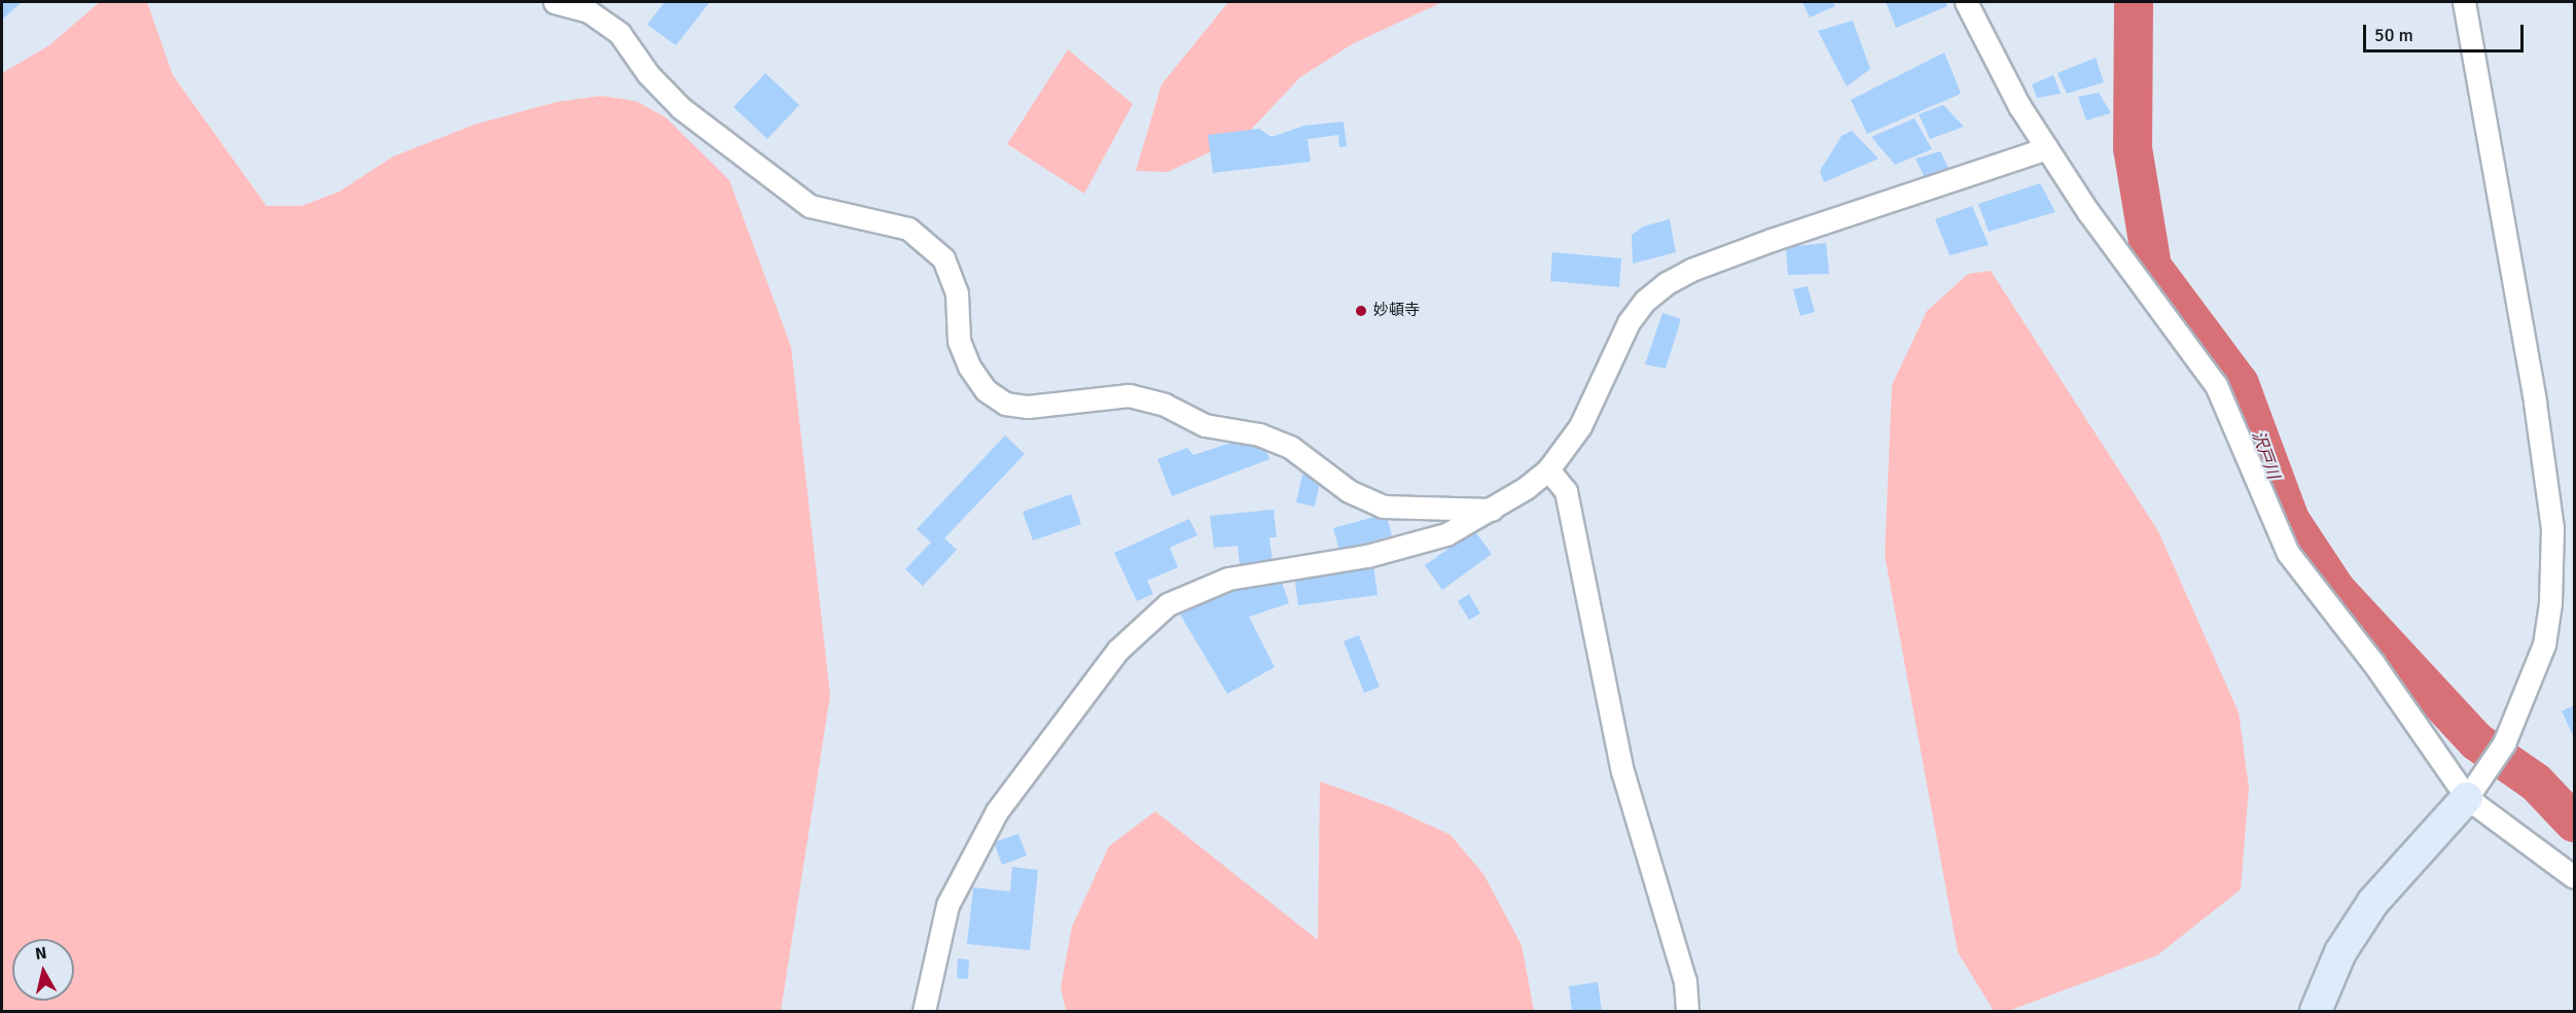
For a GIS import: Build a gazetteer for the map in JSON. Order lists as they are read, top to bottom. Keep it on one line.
{"water":["沢戸川"],"places":["妙頓寺"],"scale_bar":"50 m","north":"top"}
